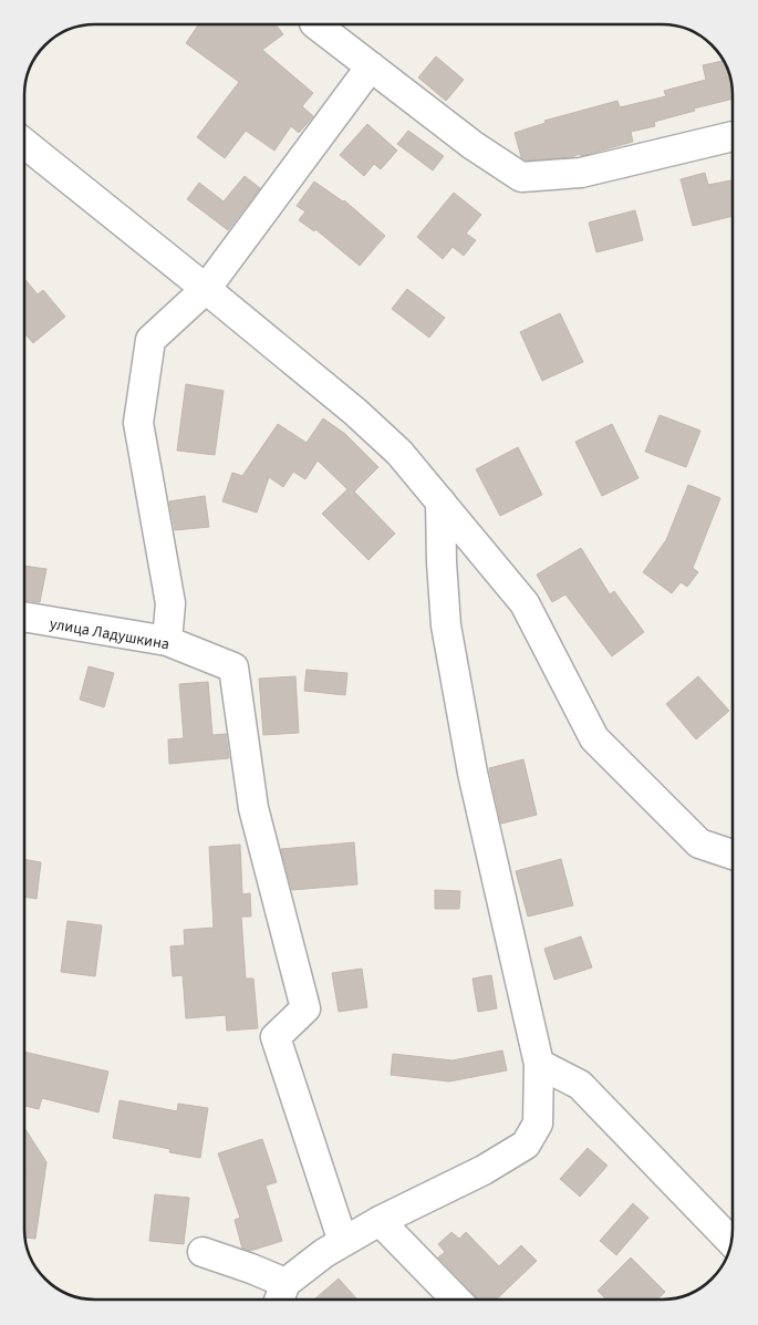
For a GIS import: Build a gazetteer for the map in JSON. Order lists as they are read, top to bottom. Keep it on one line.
{"streets":{"street":["улица Ладушкина"]}}
